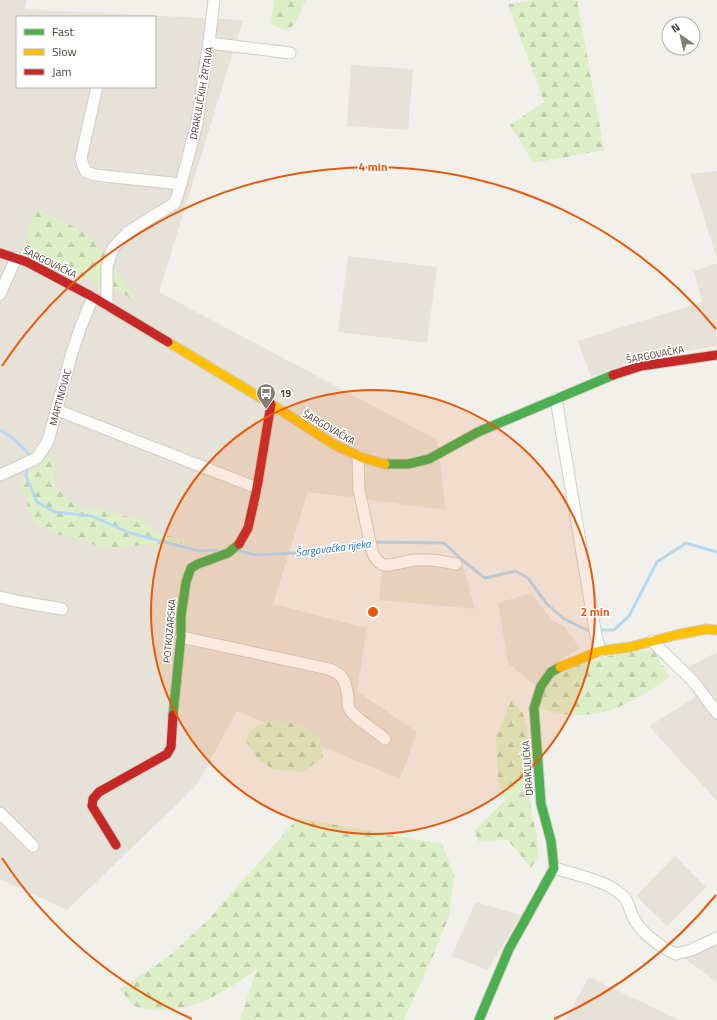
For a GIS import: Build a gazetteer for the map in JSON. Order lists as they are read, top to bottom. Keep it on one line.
{"streets":{"street":["DRAKULIĆKIH ŽRTAVA","ŠARGOVAČKA","MARTINOVAC","POTKOZARSKA","DRAKULIĆKA"]},"crossings":[["DRAKULIĆKIH ŽRTAVA","ŠARGOVAČKA"],["ŠARGOVAČKA","MARTINOVAC"],["ŠARGOVAČKA","POTKOZARSKA"]],"water":["Šargovačka rijeka"],"places":{"bus stop":["19"]},"legend":["Fast","Slow","Jam"],"north":"top left","rings":["4 min","2 min"]}
